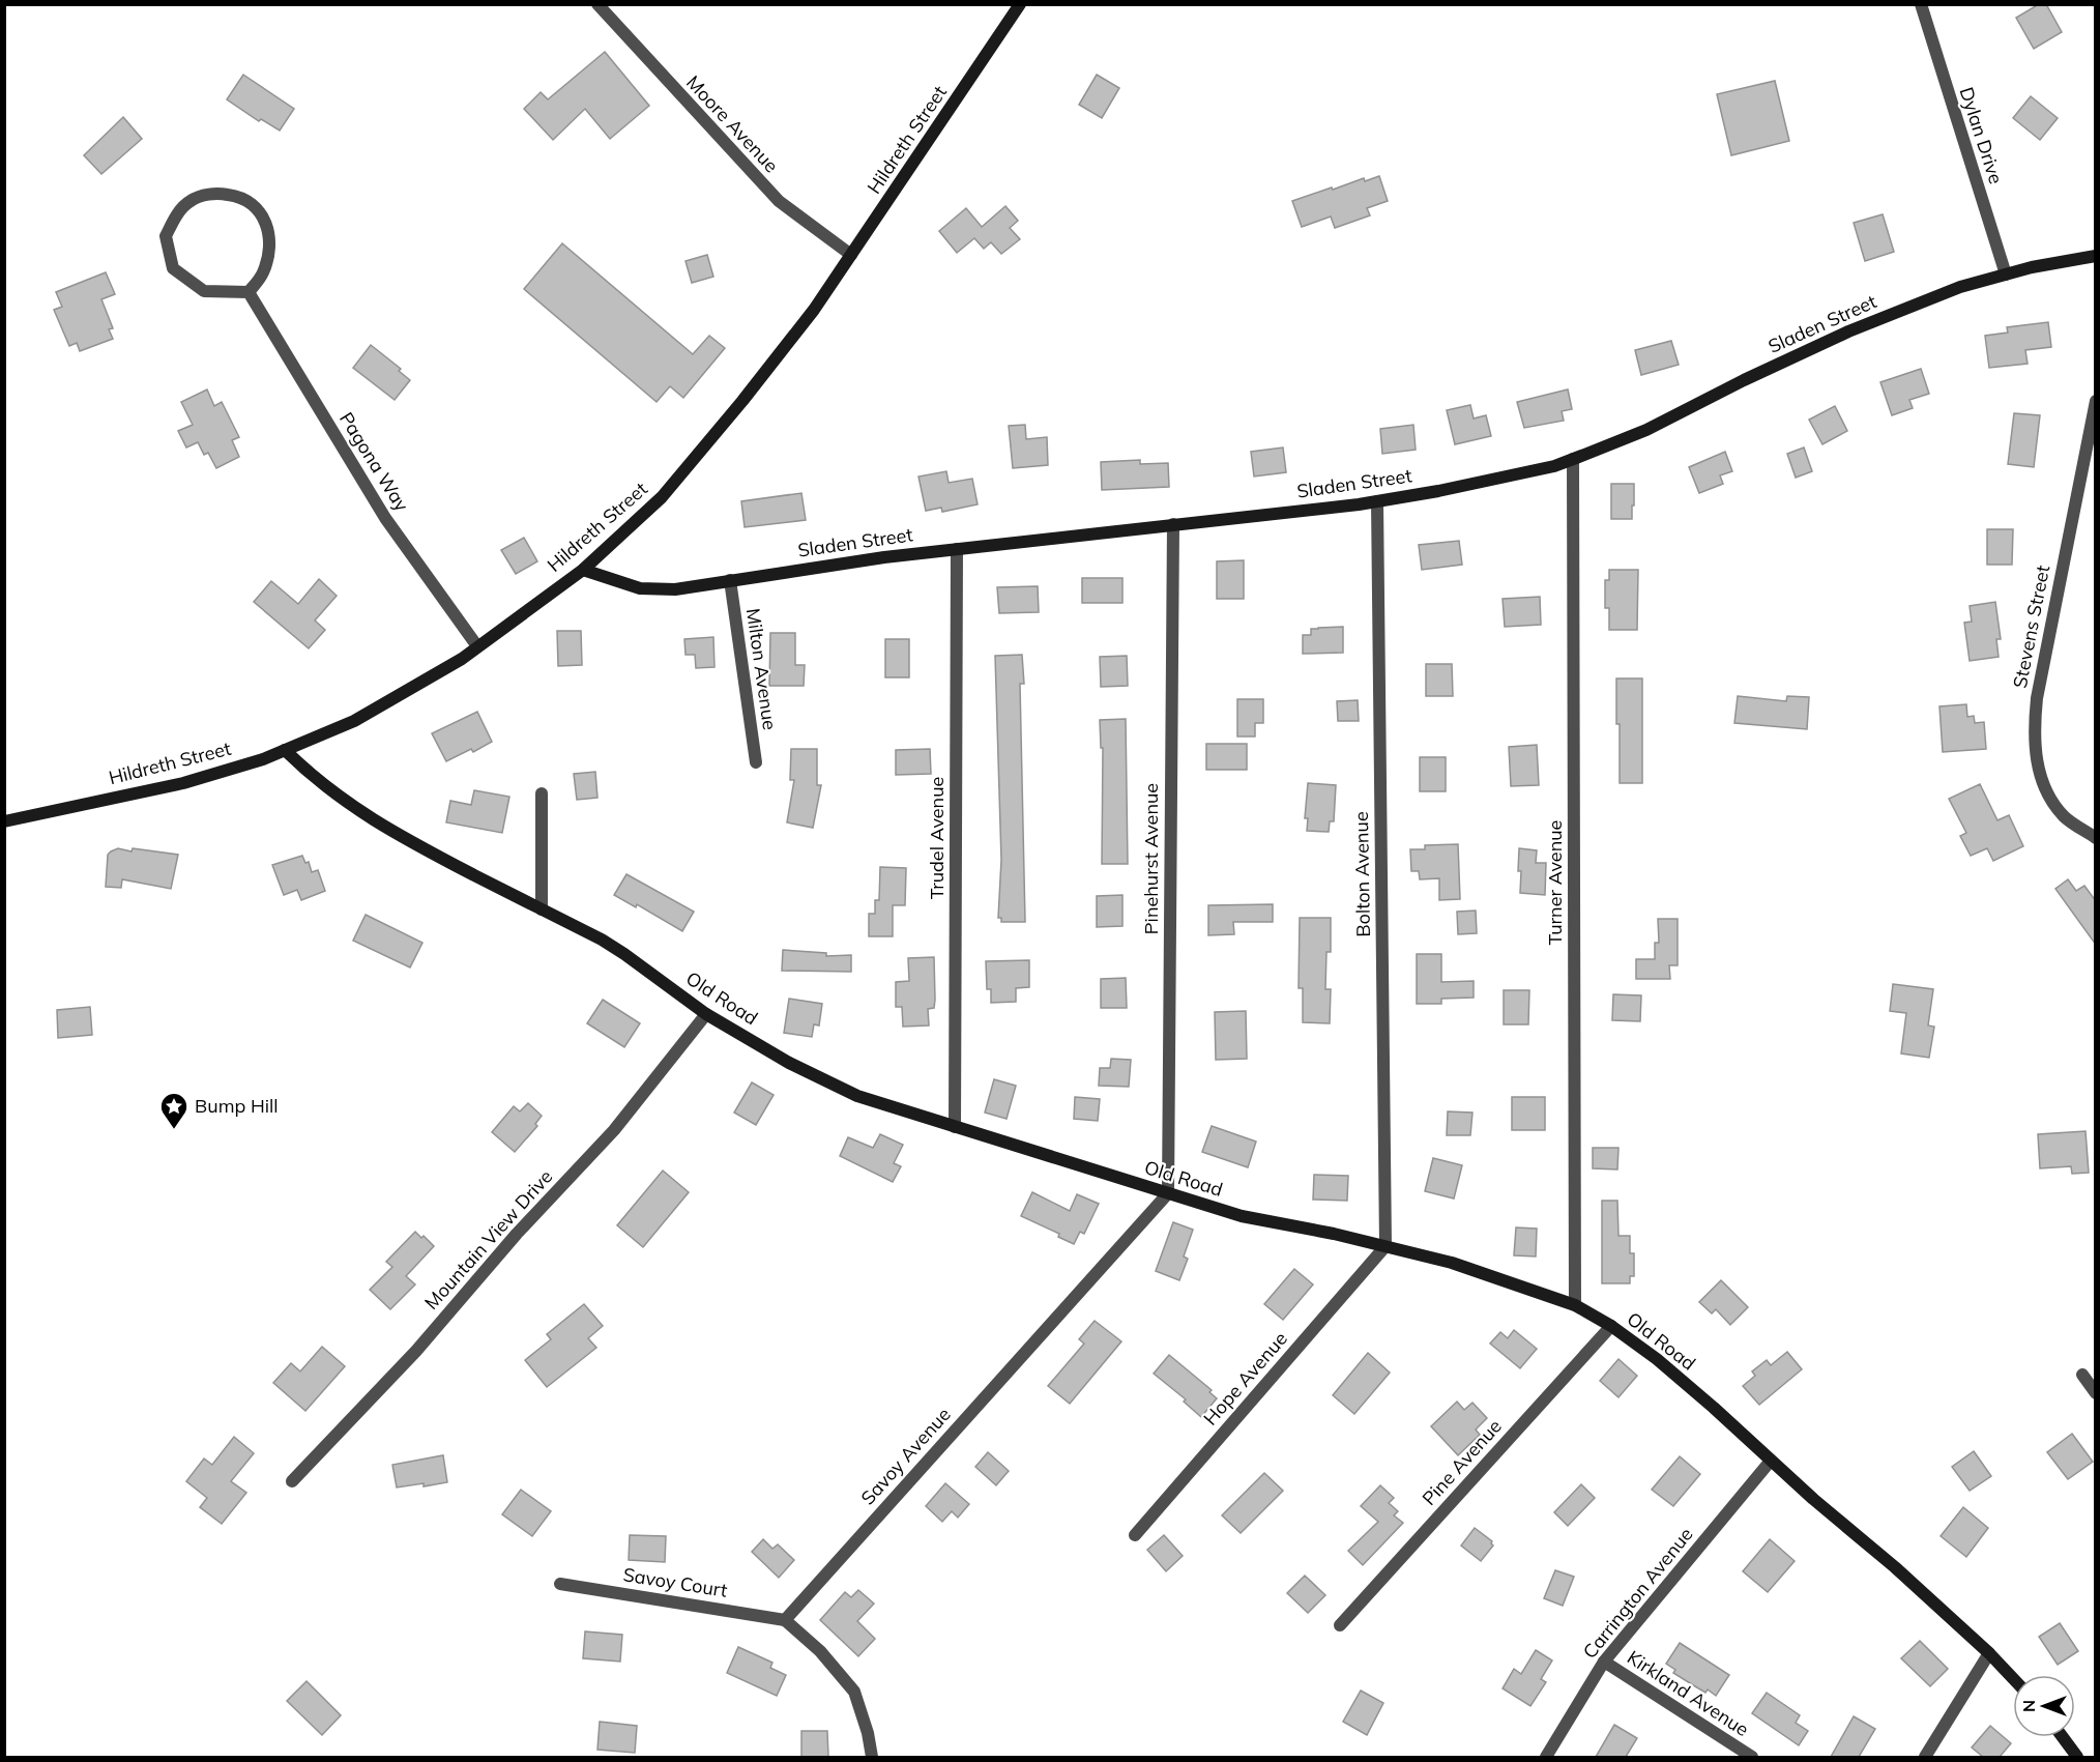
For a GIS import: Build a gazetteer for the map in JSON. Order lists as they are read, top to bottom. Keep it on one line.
{"streets":{"street":["Moore Avenue","Dylan Drive","Hildreth Street","Sladen Street","Pagona Way","Stevens Street","Milton Avenue","Trudel Avenue","Pinehurst Avenue","Bolton Avenue","Turner Avenue","Old Road","Mountain View Drive","Hope Avenue","Savoy Avenue","Pine Avenue","Savoy Court","Carrington Avenue","Kirkland Avenue"]},"crossings":[["Moore Avenue","Hildreth Street"],["Dylan Drive","Sladen Street"],["Hildreth Street","Sladen Street"],["Hildreth Street","Pagona Way"],["Hildreth Street","Old Road"],["Sladen Street","Milton Avenue"],["Sladen Street","Trudel Avenue"],["Sladen Street","Pinehurst Avenue"],["Sladen Street","Bolton Avenue"],["Sladen Street","Turner Avenue"],["Trudel Avenue","Old Road"],["Pinehurst Avenue","Old Road"],["Pinehurst Avenue","Savoy Avenue"],["Bolton Avenue","Old Road"],["Bolton Avenue","Hope Avenue"],["Turner Avenue","Old Road"],["Old Road","Mountain View Drive"],["Old Road","Hope Avenue"],["Old Road","Savoy Avenue"],["Old Road","Pine Avenue"],["Old Road","Carrington Avenue"],["Savoy Avenue","Savoy Court"],["Carrington Avenue","Kirkland Avenue"]],"places":{"place":["Bump Hill"]},"north":"left"}
